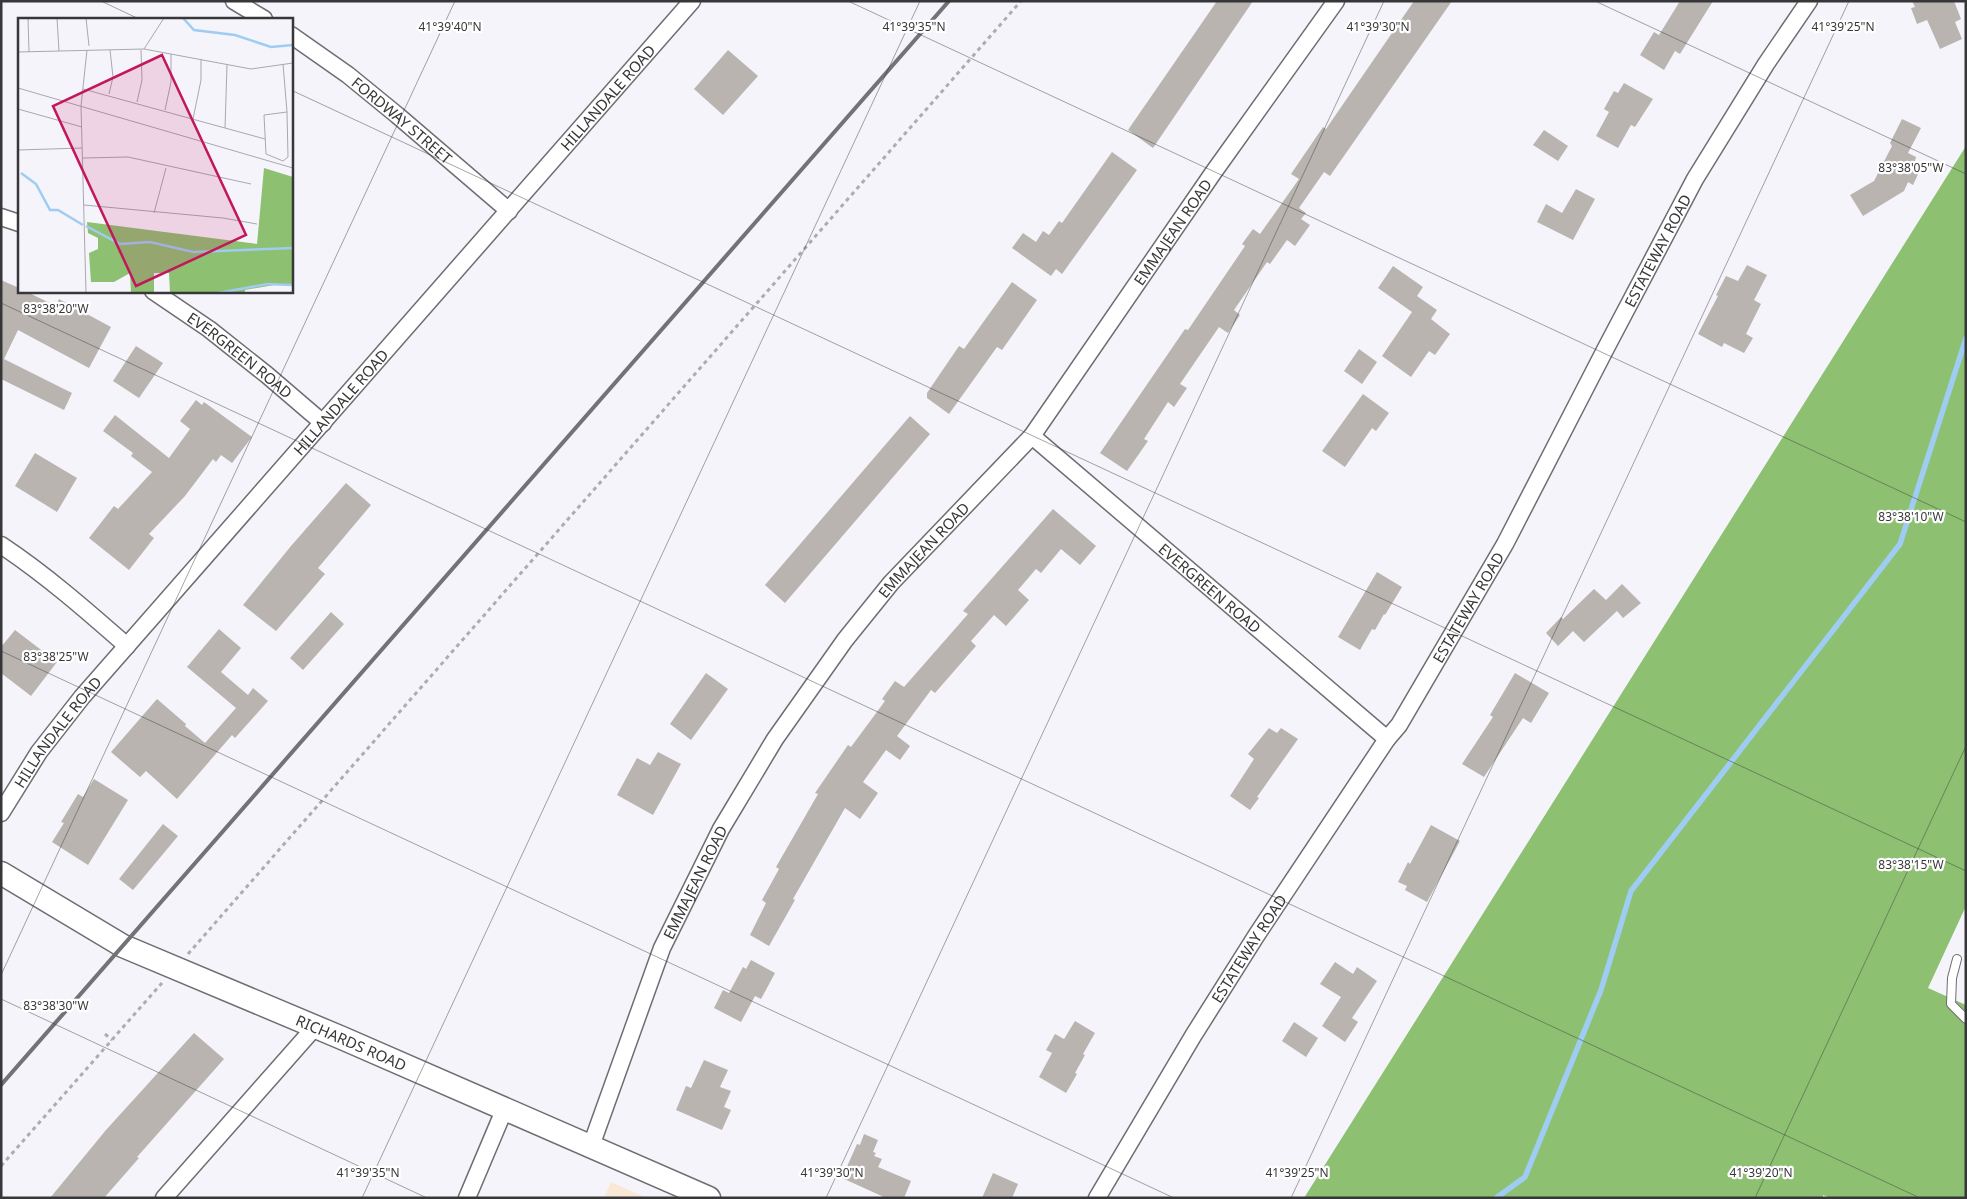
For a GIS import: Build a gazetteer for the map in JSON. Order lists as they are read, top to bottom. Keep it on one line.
{"streets":{"street":["HILLANDALE ROAD","FORDWAY STREET","EMMAJEAN ROAD","ESTATEWAY ROAD","EVERGREEN ROAD","RICHARDS ROAD"]},"crossings":[["HILLANDALE ROAD","FORDWAY STREET"],["HILLANDALE ROAD","EVERGREEN ROAD"],["EMMAJEAN ROAD","EVERGREEN ROAD"],["EMMAJEAN ROAD","RICHARDS ROAD"],["ESTATEWAY ROAD","EVERGREEN ROAD"]],"coordinates":["41°39'40\"N","41°39'35\"N","41°39'30\"N","41°39'25\"N","83°38'05\"W","83°38'20\"W","83°38'10\"W","83°38'25\"W","83°38'15\"W","83°38'30\"W","41°39'20\"N"]}
